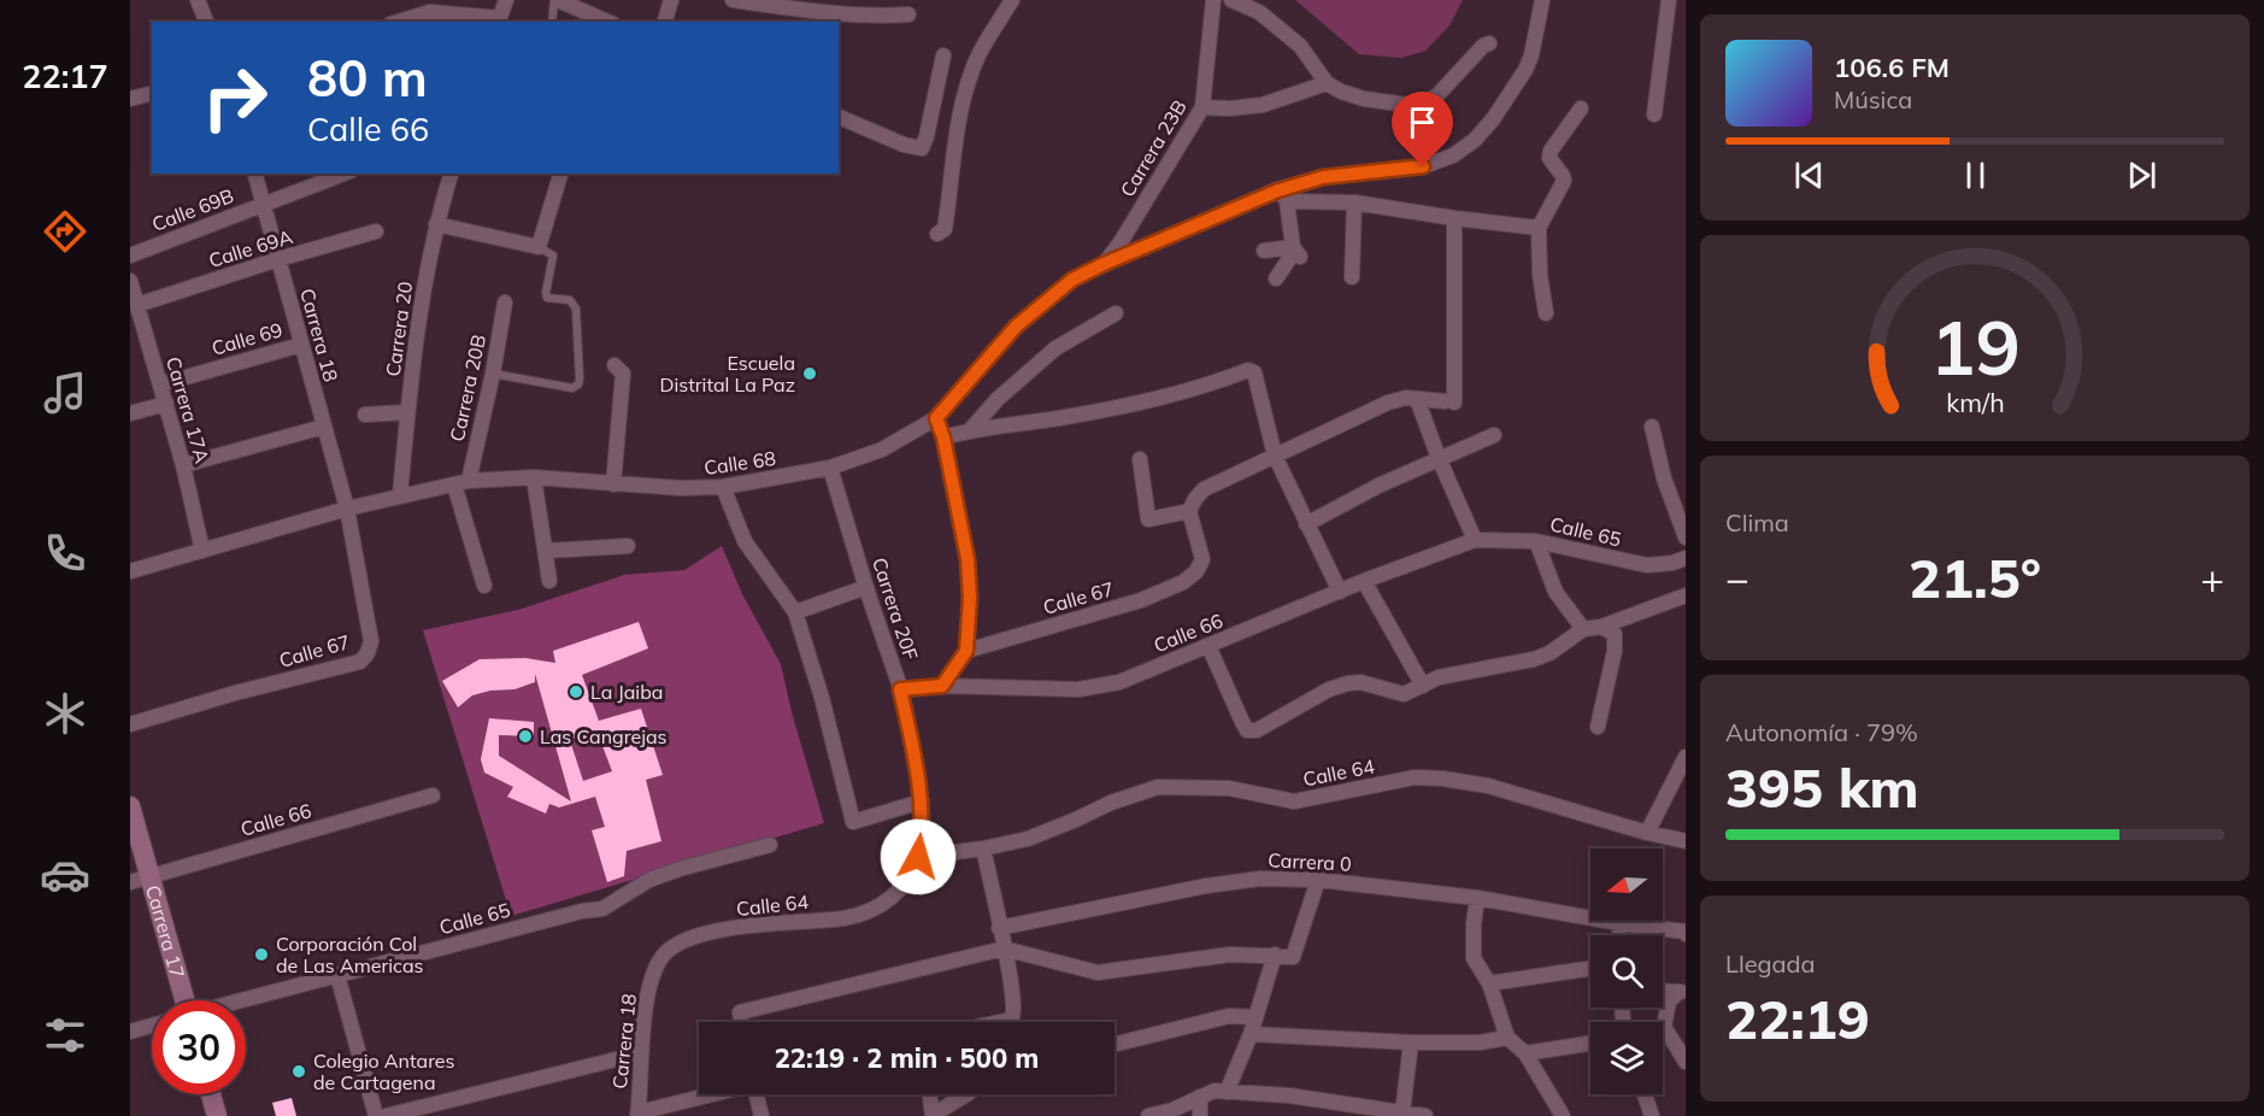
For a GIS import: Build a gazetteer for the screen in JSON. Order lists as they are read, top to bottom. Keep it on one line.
{"streets":{"main road":["Carrera 17"],"street":["Carrera 23B","Calle 69B","Calle 69A","Carrera 20","Carrera 18","Calle 69","Carrera 20B","Carrera 17A","Calle 68","Calle 65","Calle 67","Carrera 20F","Calle 66","Calle 64","Carrera 0"]},"crossings":[["Carrera 23B","Calle 68"],["Calle 69B","Carrera 18"],["Calle 69A","Carrera 18"],["Calle 69A","Carrera 17A"],["Carrera 20","Calle 68"],["Carrera 18","Calle 69"],["Carrera 18","Calle 68"],["Carrera 18","Calle 67"],["Carrera 18","Calle 64"],["Calle 69","Carrera 17A"],["Carrera 20B","Calle 68"],["Carrera 17A","Calle 68"],["Calle 68","Calle 67"],["Calle 68","Carrera 20F"],["Calle 65","Calle 66"],["Carrera 20F","Calle 66"],["Carrera 20F","Calle 64"],["Calle 66","Carrera 17"]],"places":["Escuela Distrital La Paz","La Jaiba","Las Cangrejas","Corporación Col de Las Americas","Colegio Antares de Cartagena"],"north":"left","page":{"tabs":"22:17","turn":["80 m","Calle 66"],"song":["106.6 FM","Música"],"tile":["Clima",["Autonomía · 79%","395 km"],["Llegada","22:19"]],"heat":["−","21.5°","+"],"limit":"30","trip":"22:19 · 2 min · 500 m","gauge":["19","km/h"]}}
